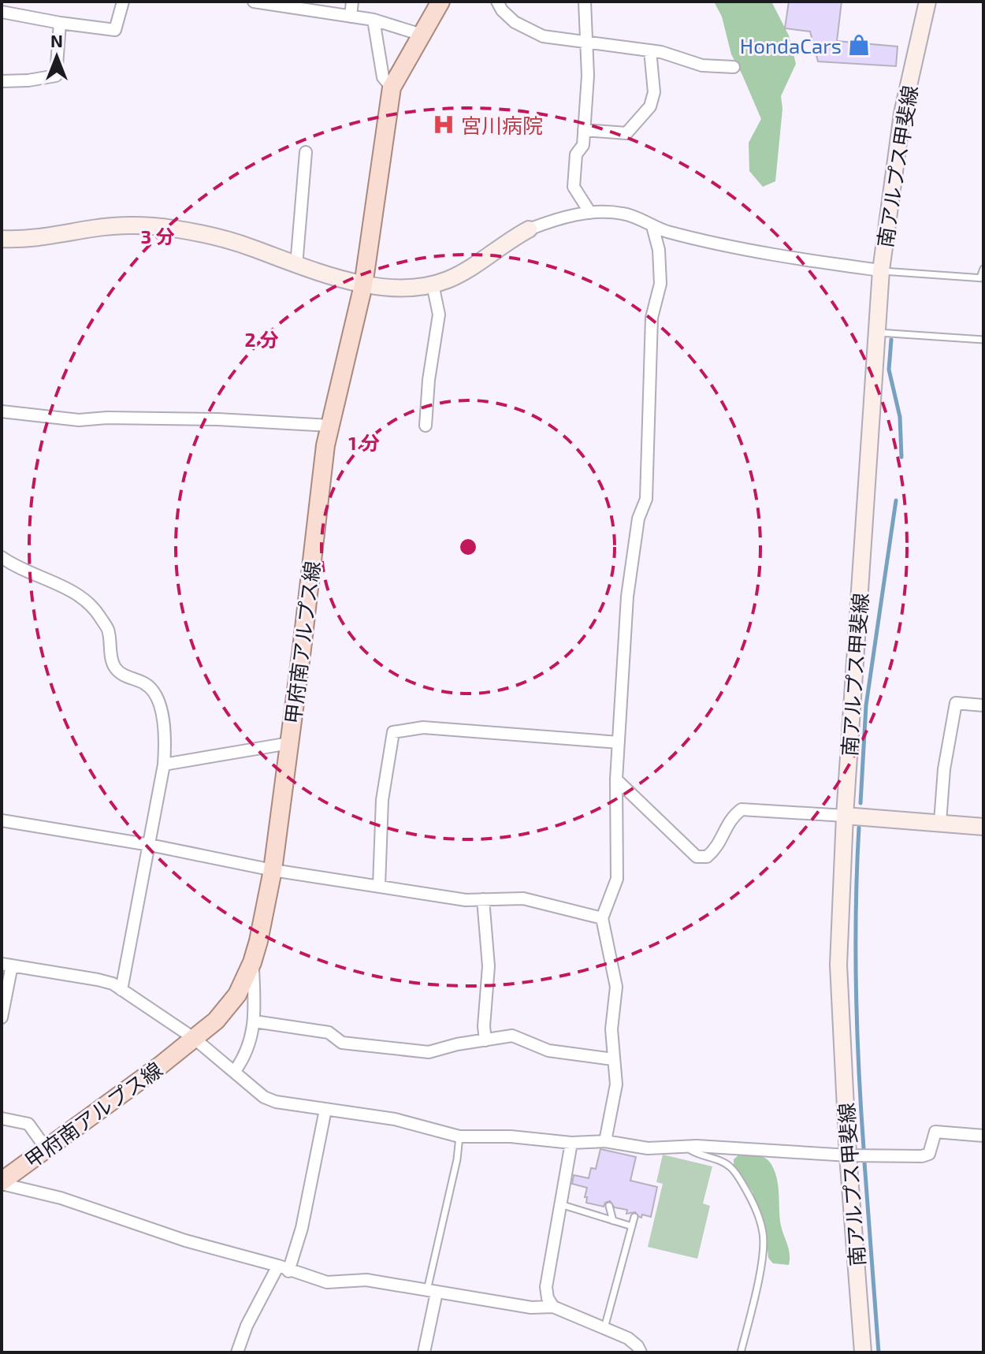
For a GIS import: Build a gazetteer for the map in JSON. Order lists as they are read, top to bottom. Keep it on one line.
{"streets":{"main road":["南アルプス甲斐線","甲府南アルプス線"]},"places":{"shop":["HondaCars"],"hospital":["宮川病院"]},"north":"top","rings":["3 分","2 分","1 分"]}
